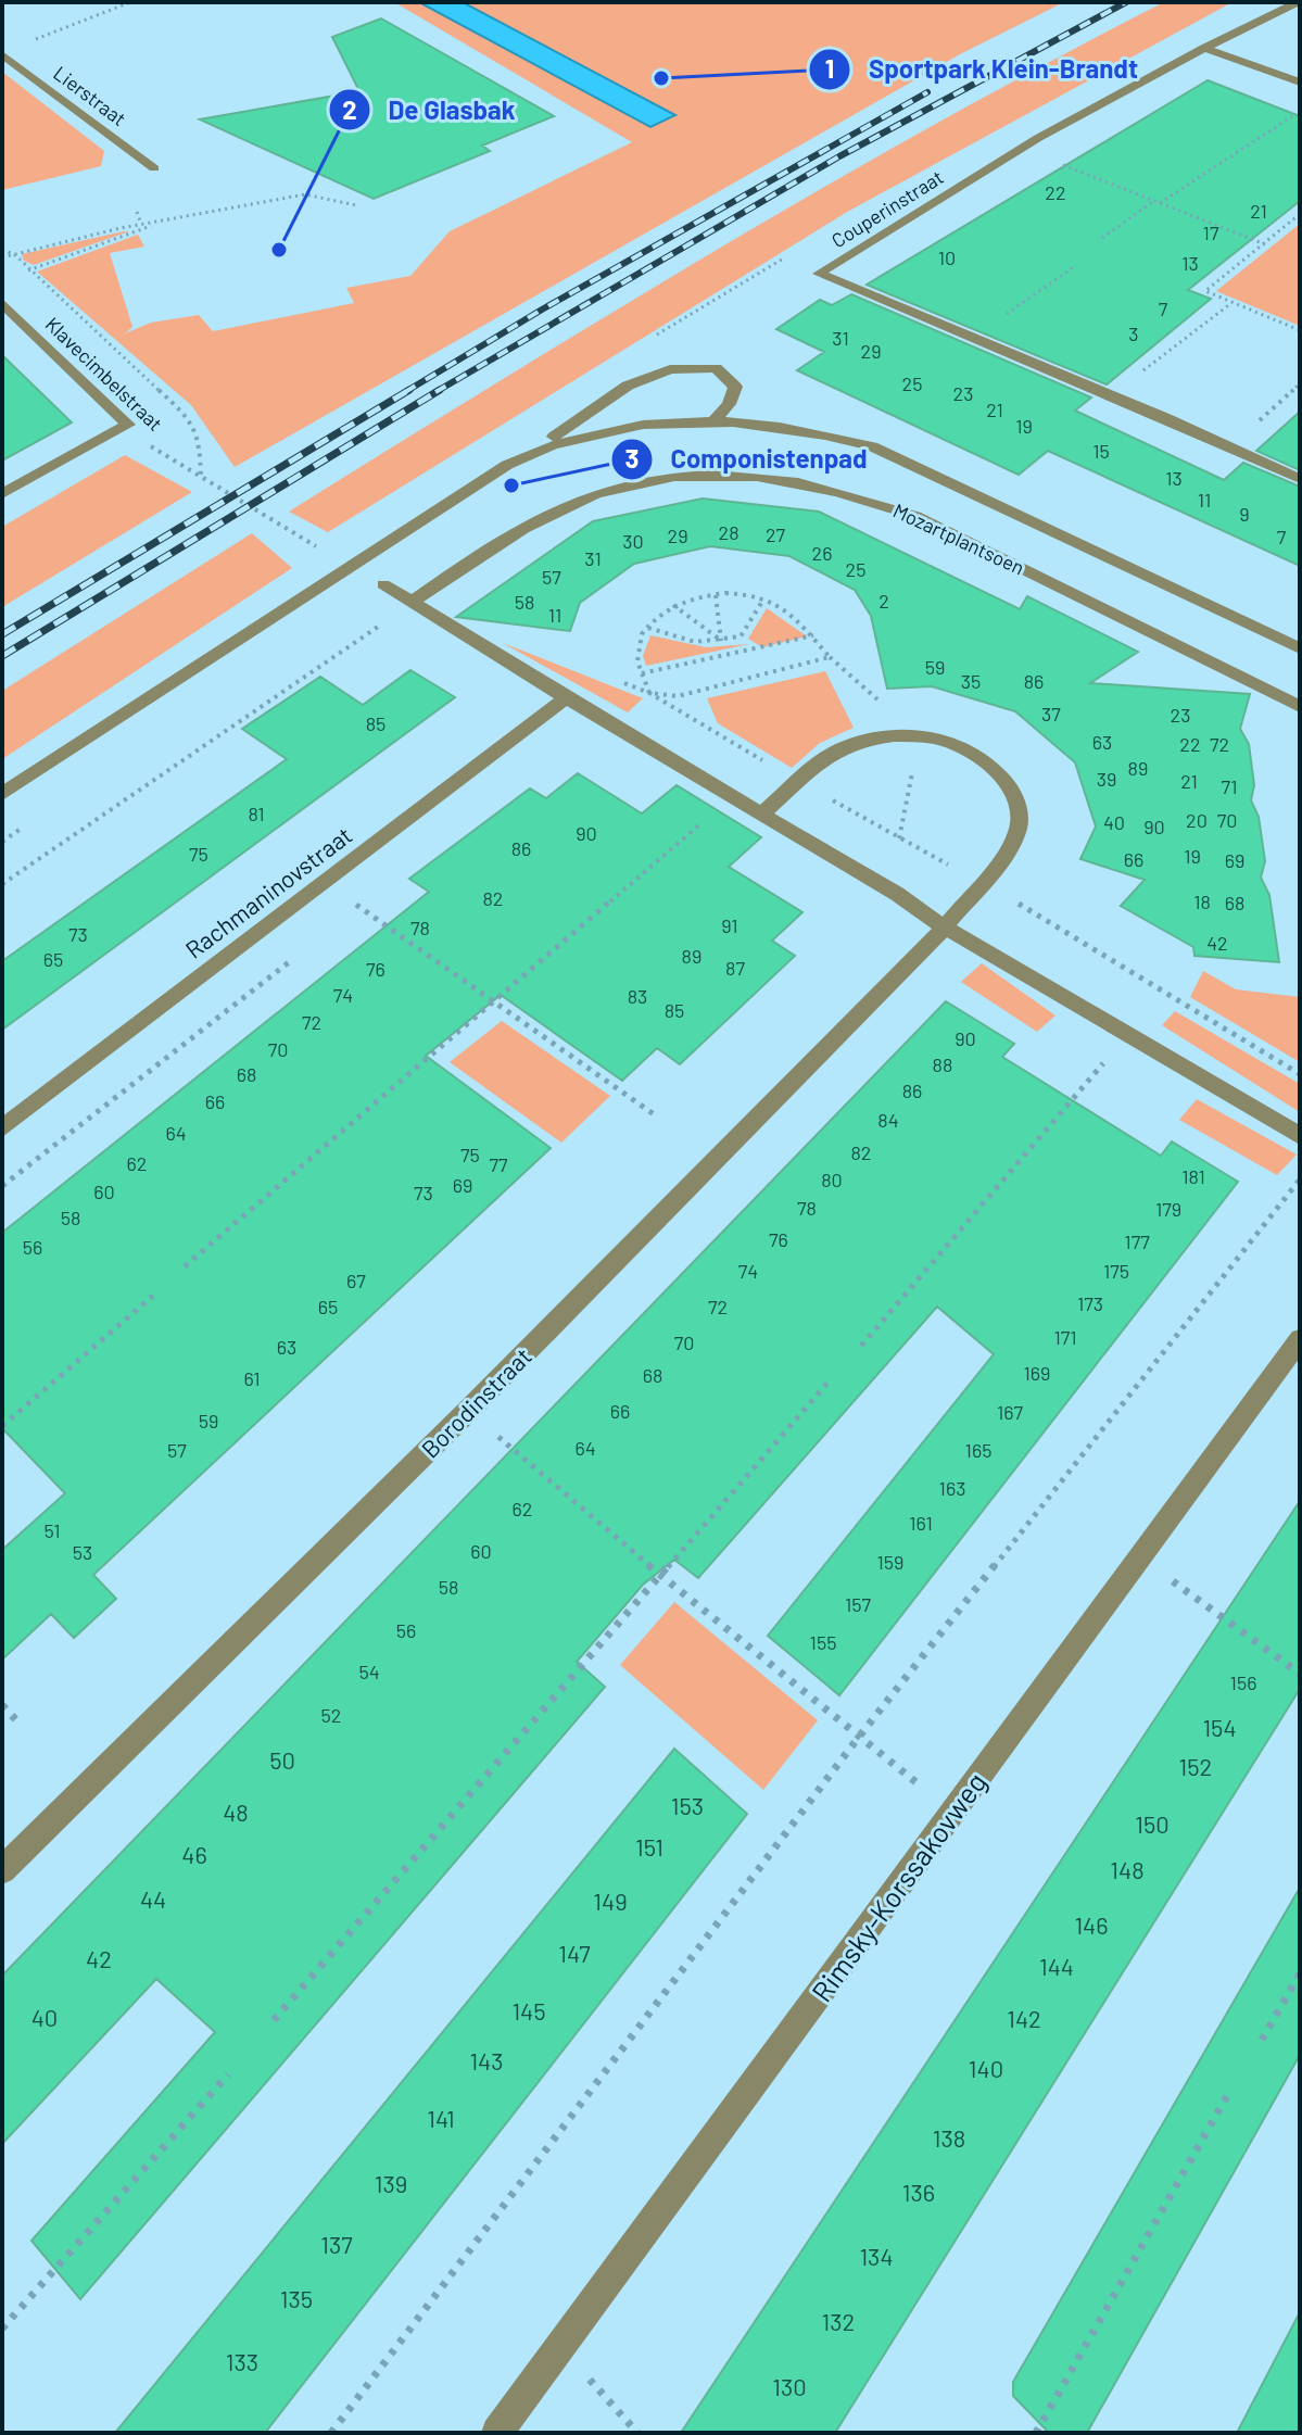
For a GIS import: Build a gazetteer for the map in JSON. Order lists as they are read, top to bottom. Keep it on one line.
{"streets":{"street":["Lierstraat","Couperinstraat","Klavecimbelstraat","Mozartplantsoen","Rachmaninovstraat","Borodinstraat","Rimsky-Korssakovweg"]},"places":["Sportpark Klein-Brandt","De Glasbak","Componistenpad"],"house_numbers":["22","21","17","10","13","7","3","31","29","25","23","21","19","15","13","11","9","28","27","29","7","30","26","31","25","57","2","58","11","59","35","86","37","23","85","63","22","72","89","39","21","71","81","20","70","40","90","90","86","75","19","66","69","82","18","68","91","78","73","42","89","65","87","76","74","83","85","72","90","70","88","68","86","66","84","64","82","75","62","77","181","80","69","60","73","78","179","58","76","177","56","74","175","67","173","65","72","171","70","63","169","68","61","66","167","59","64","57","165","163","62","161","51","60","53","159","58","157","56","155","54","156","52","154","50","152","153","48","150","151","46","148","44","149","146","147","42","144","145","40","142","143","140","141","138","139","136","137","134","135","132","133","130"]}
